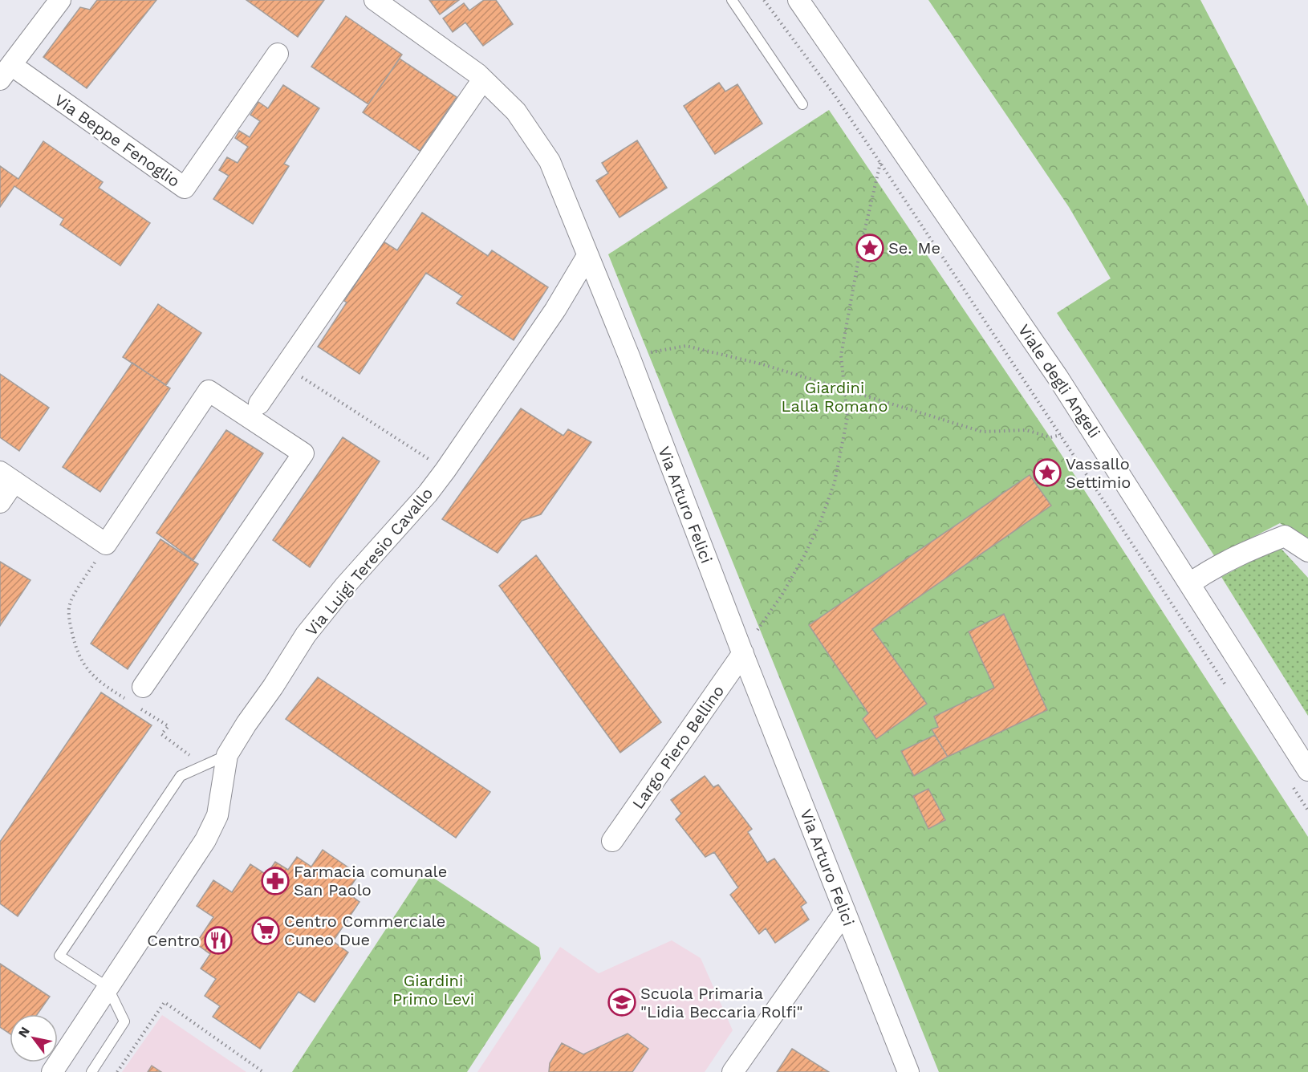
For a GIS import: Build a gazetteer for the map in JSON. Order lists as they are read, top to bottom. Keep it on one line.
{"streets":{"street":["Via Beppe Fenoglio","Viale degli Angeli","Via Arturo Felici","Via Luigi Teresio Cavallo","Largo Piero Bellino"]},"crossings":[["Via Arturo Felici","Via Luigi Teresio Cavallo"],["Via Arturo Felici","Largo Piero Bellino"]],"parks":["Giardini Lalla Romano","Giardini Primo Levi"],"places":{"place":["Se. Me","Vassallo Settimio"],"pharmacy":["Farmacia comunale San Paolo"],"supermarket":["Centro Commerciale Cuneo Due"],"restaurant":["Centro"],"school or university":["Scuola Primaria \"Lidia Beccaria Rolfi\""]},"north":"top left"}
